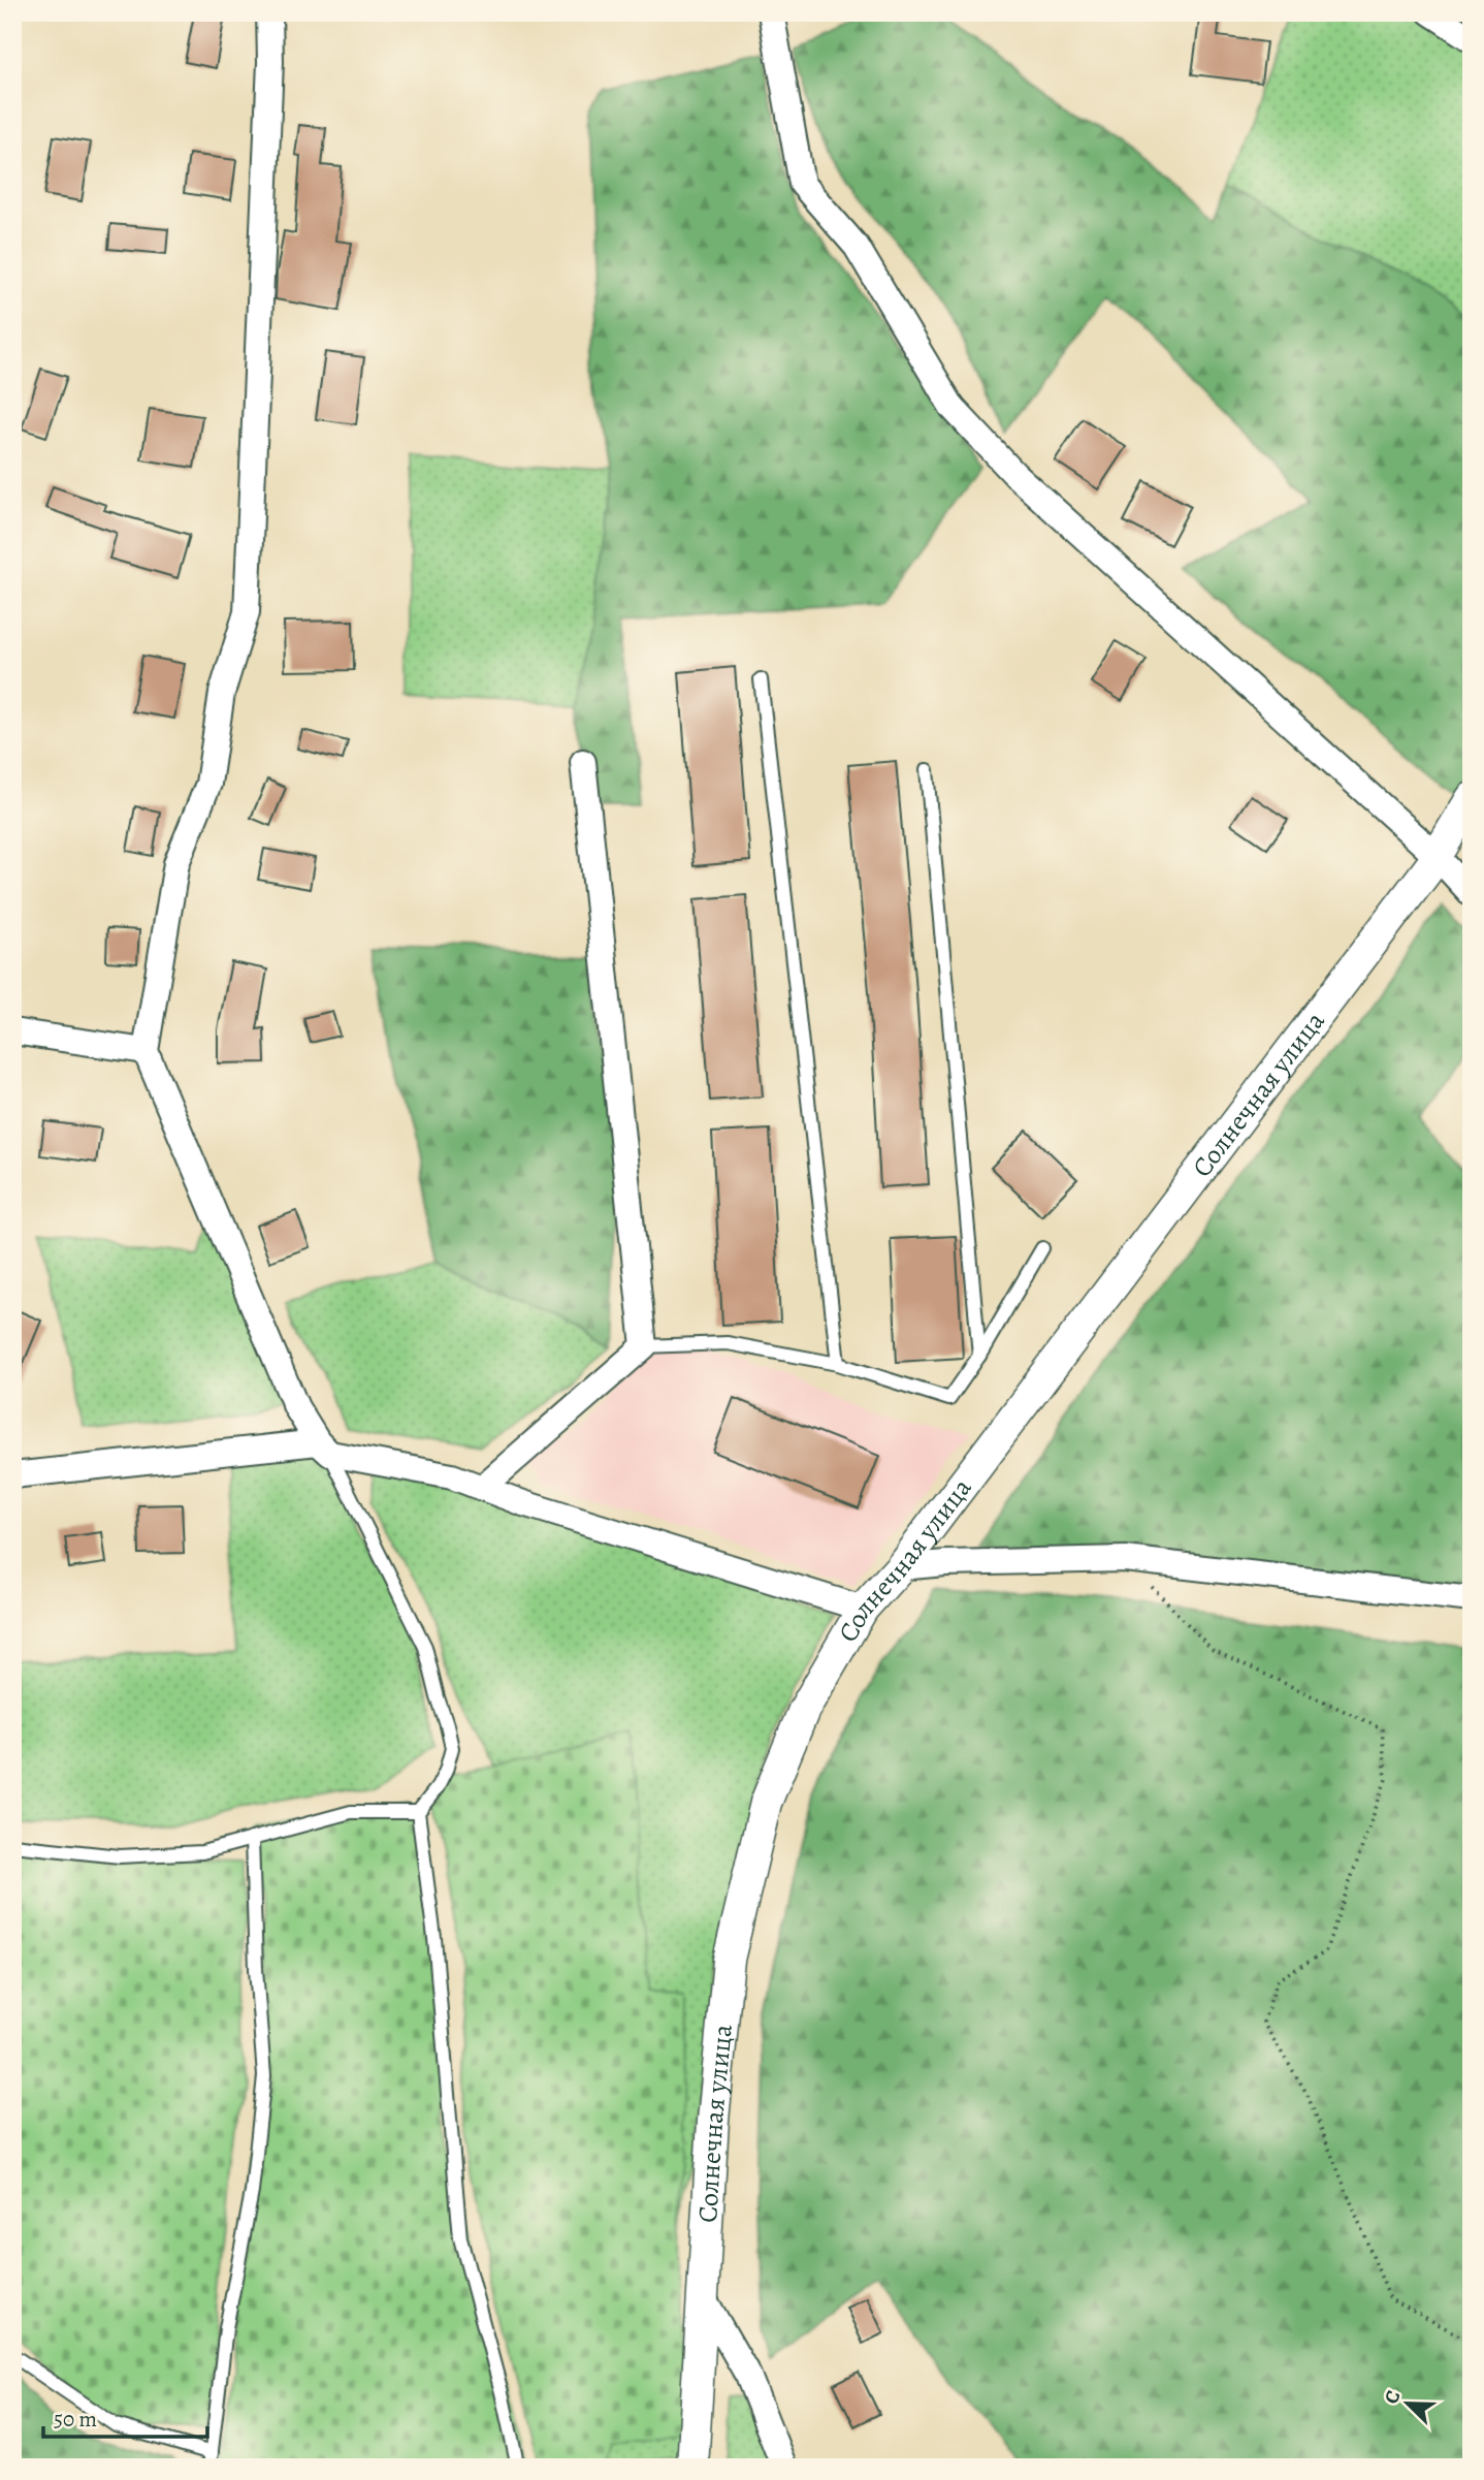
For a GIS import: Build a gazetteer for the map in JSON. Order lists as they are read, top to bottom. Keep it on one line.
{"streets":{"street":["Солнечная улица"]},"scale_bar":"50 m","north":"top left"}
